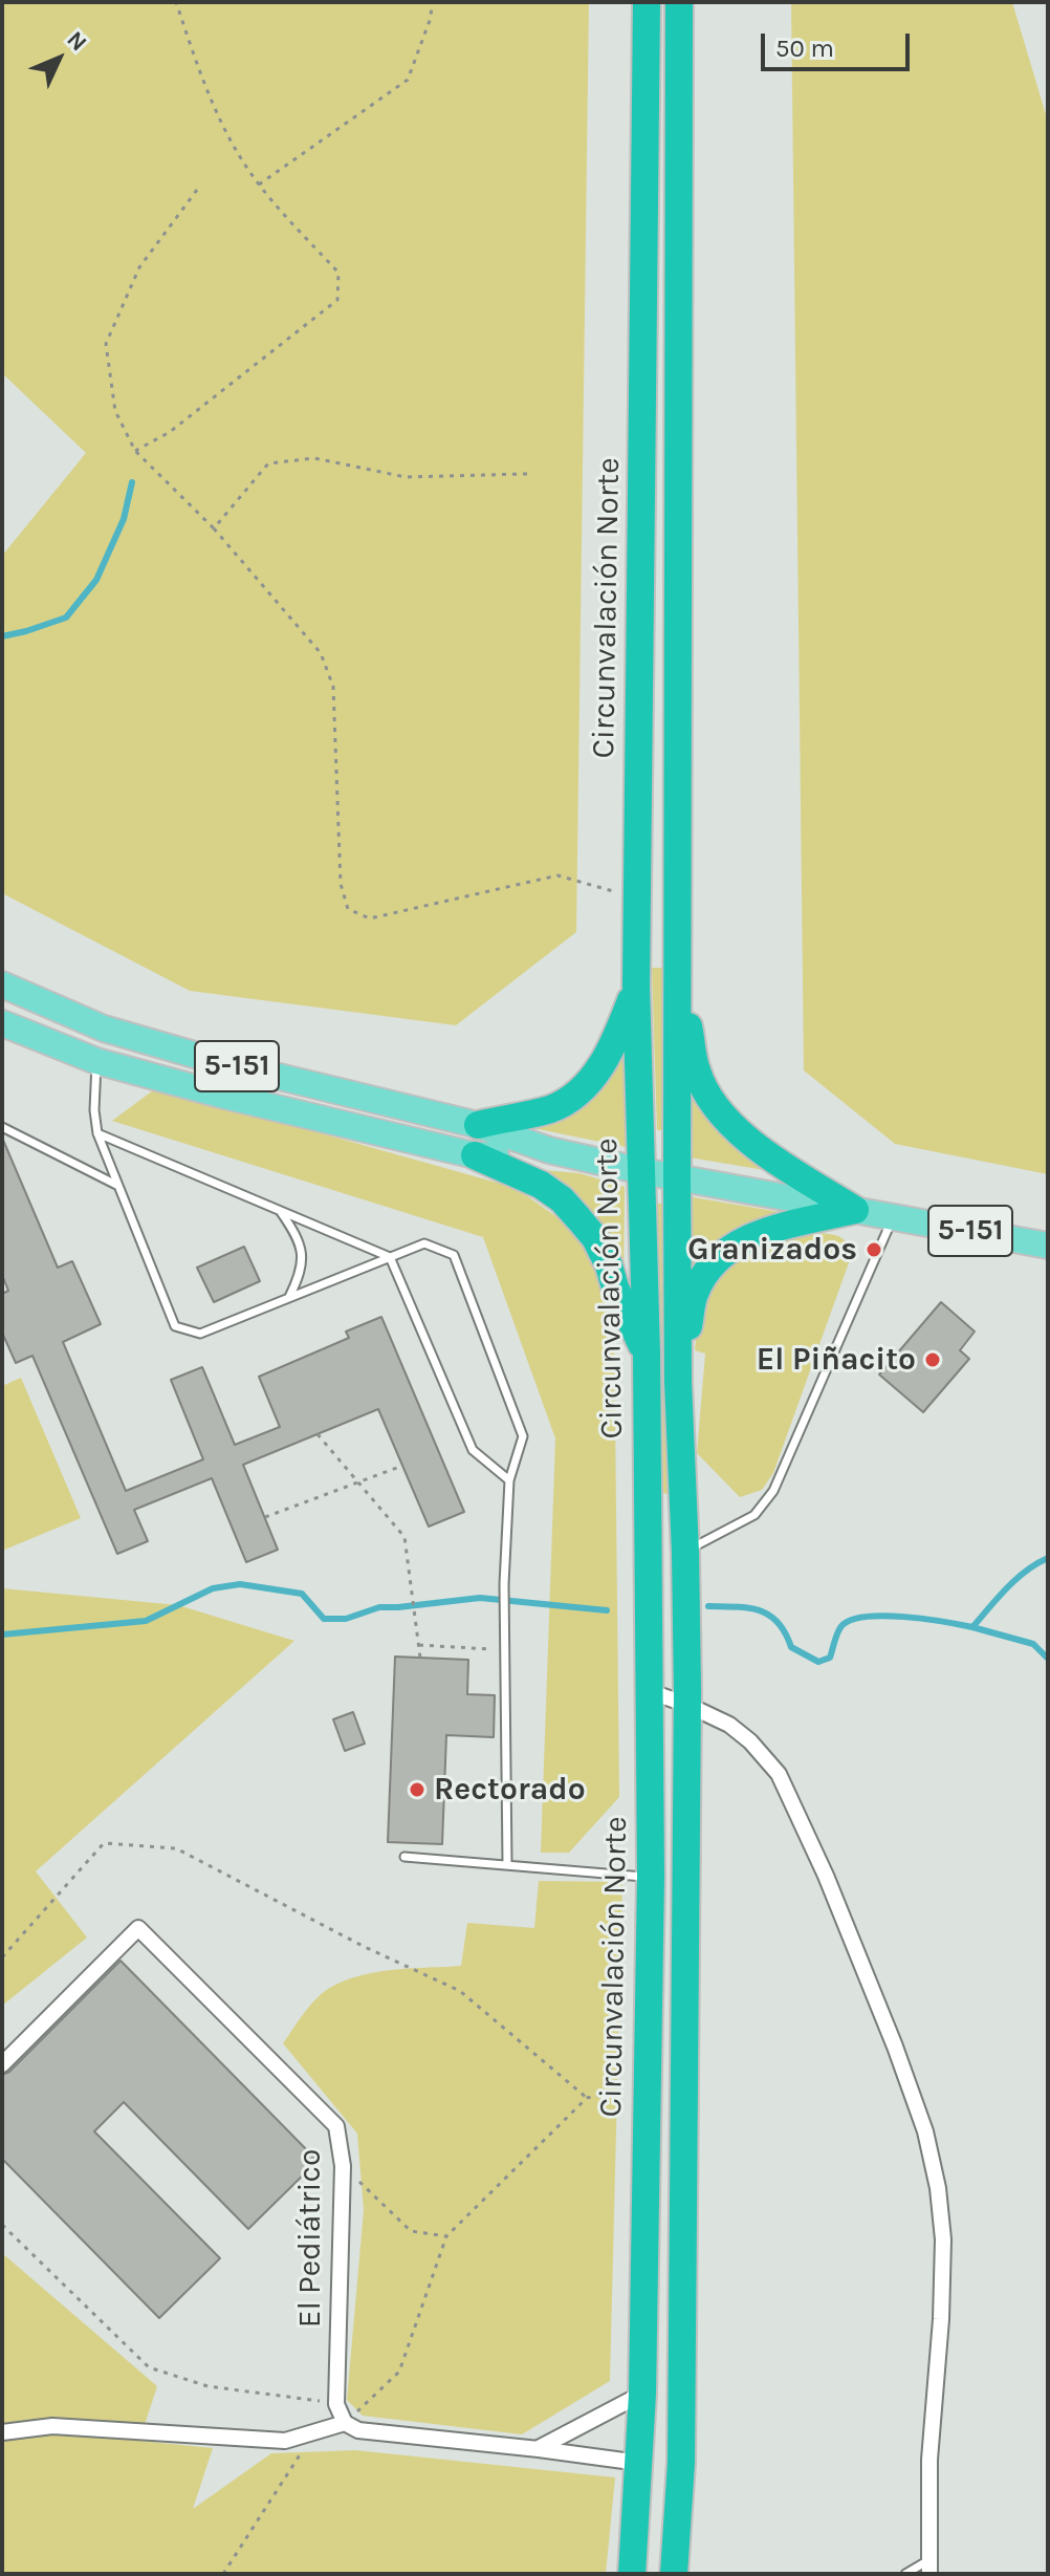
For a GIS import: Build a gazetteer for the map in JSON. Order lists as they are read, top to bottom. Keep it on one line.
{"streets":{"highway":["Circunvalación Norte"],"main road":["5-151"],"street":["El Pediátrico"]},"crossings":[["Circunvalación Norte","5-151"]],"places":["Granizados","El Piñacito","Rectorado"],"scale_bar":"50 m","north":"top right"}
